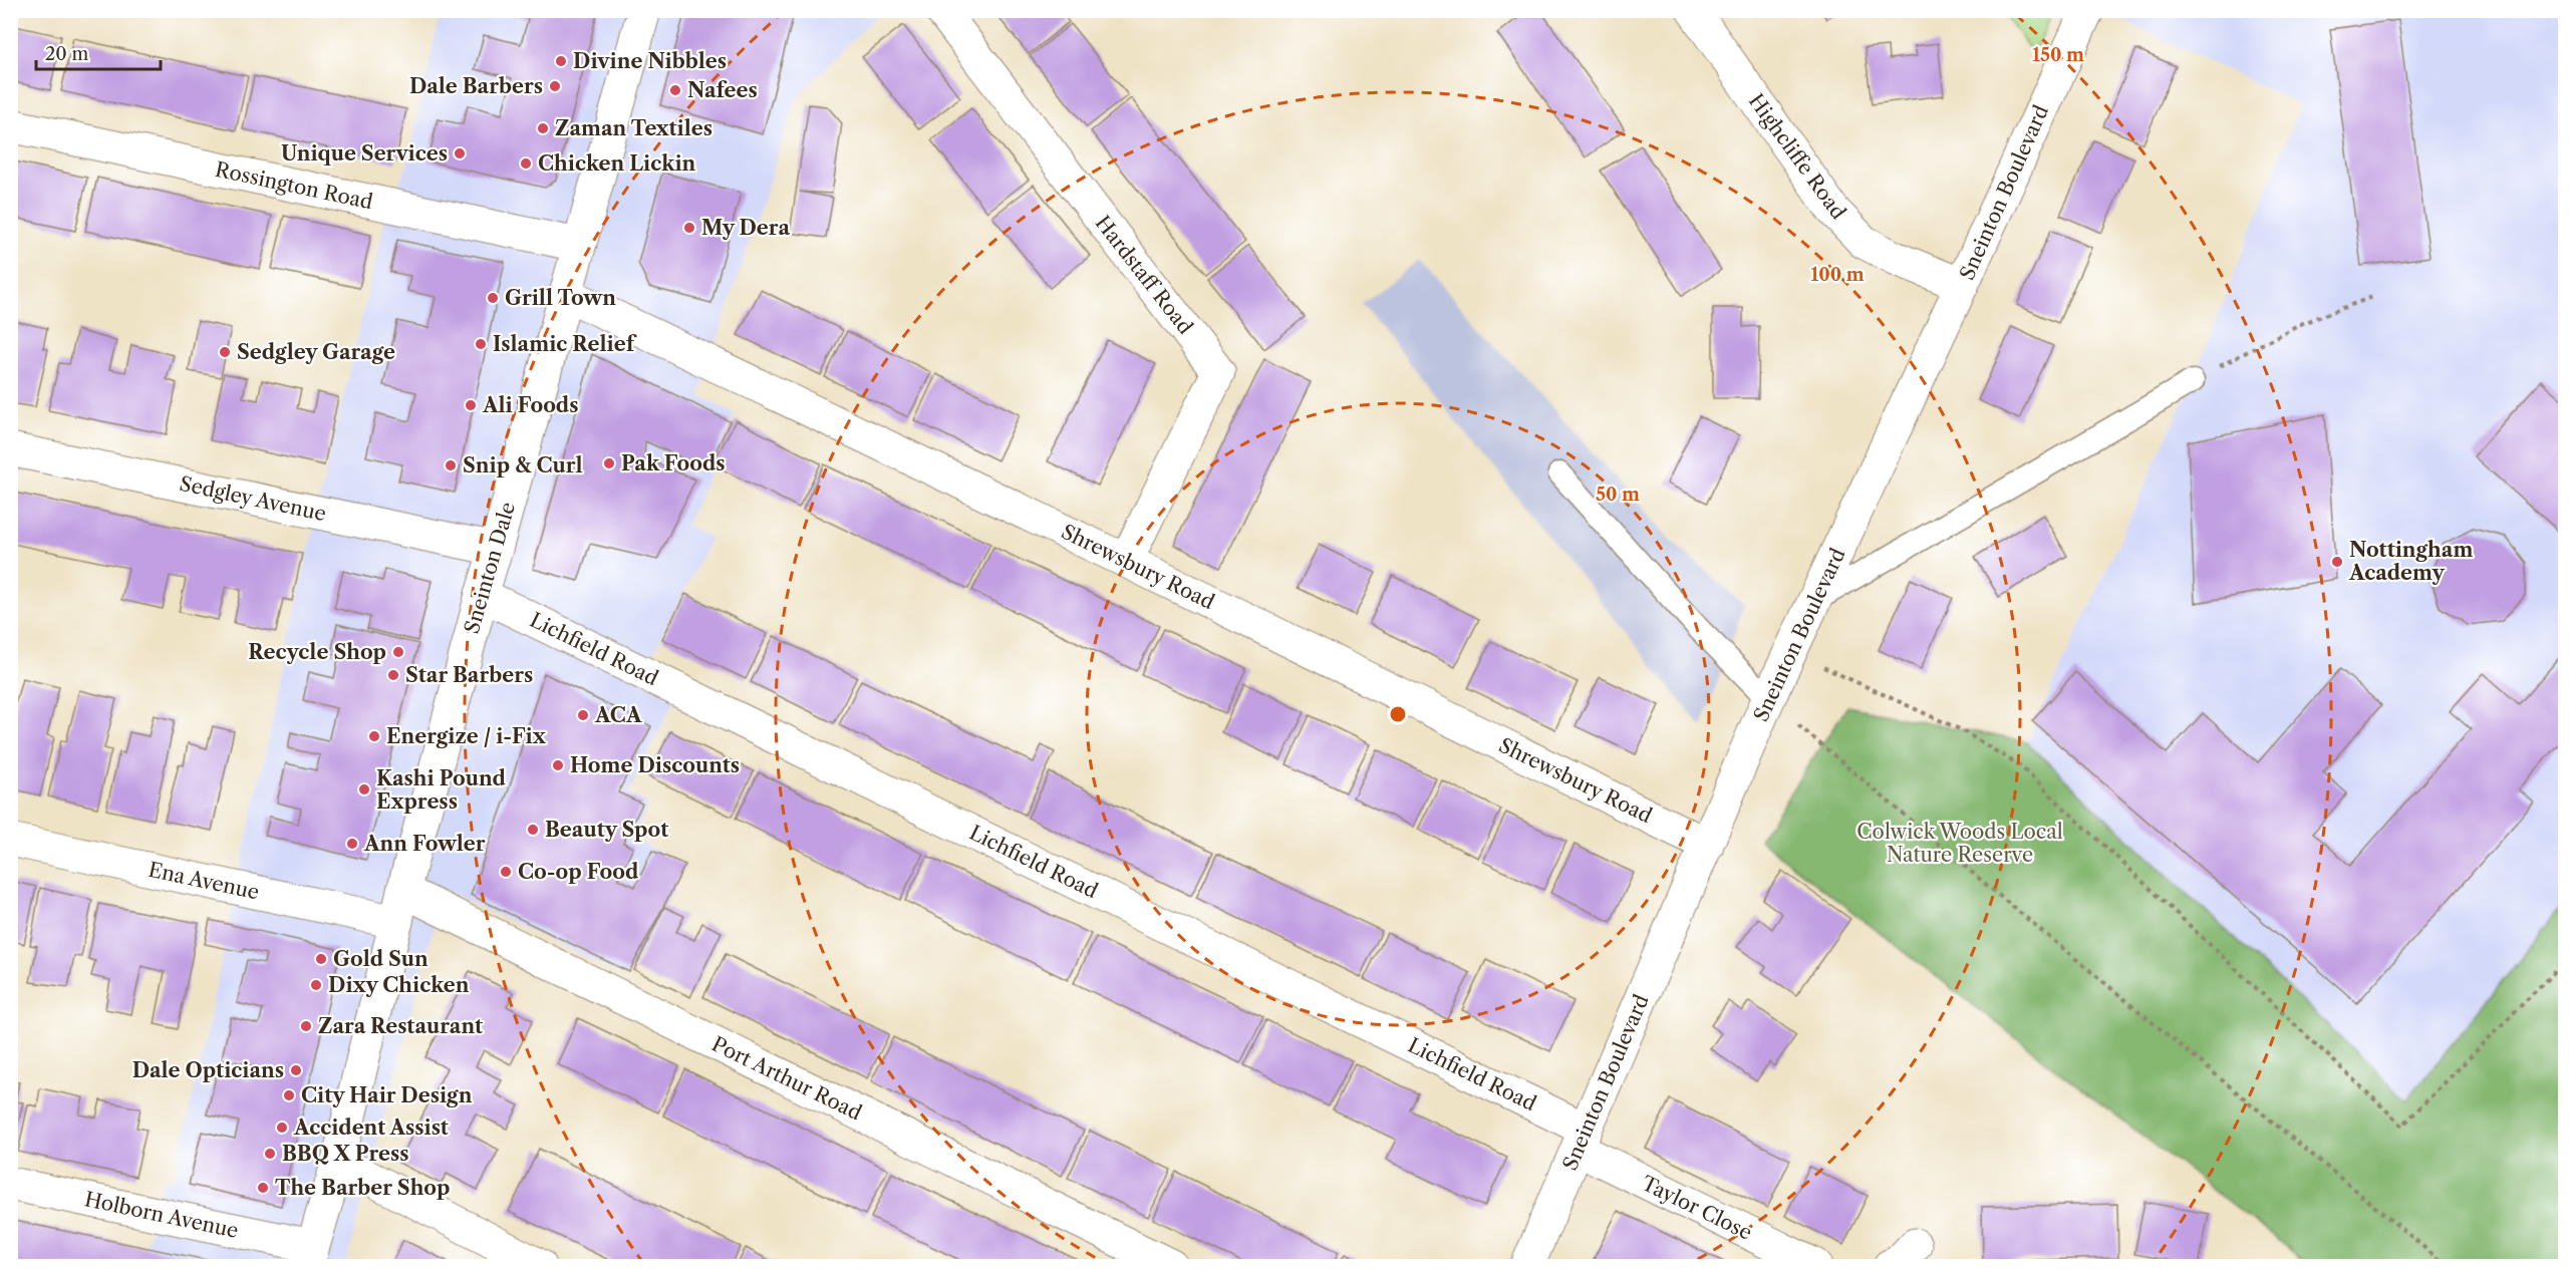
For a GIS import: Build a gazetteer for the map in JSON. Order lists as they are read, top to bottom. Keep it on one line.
{"streets":{"street":["Highcliffe Road","Rossington Road","Sneinton Boulevard","Hardstaff Road","Sedgley Avenue","Shrewsbury Road","Sneinton Dale","Lichfield Road","Ena Avenue","Port Arthur Road","Taylor Close","Holborn Avenue"]},"crossings":[["Highcliffe Road","Sneinton Boulevard"],["Rossington Road","Sneinton Dale"],["Sneinton Boulevard","Shrewsbury Road"],["Sneinton Boulevard","Lichfield Road"],["Sneinton Boulevard","Taylor Close"],["Hardstaff Road","Shrewsbury Road"],["Sedgley Avenue","Sneinton Dale"],["Shrewsbury Road","Sneinton Dale"],["Sneinton Dale","Lichfield Road"],["Sneinton Dale","Ena Avenue"],["Sneinton Dale","Port Arthur Road"],["Sneinton Dale","Holborn Avenue"],["Lichfield Road","Taylor Close"],["Ena Avenue","Port Arthur Road"]],"parks":["Colwick Woods Local Nature Reserve"],"places":["Divine Nibbles","Dale Barbers","Nafees","Zaman Textiles","Unique Services","Chicken Lickin","My Dera","Grill Town","Islamic Relief","Sedgley Garage","Ali Foods","Pak Foods","Snip & Curl","Nottingham Academy","Recycle Shop","Star Barbers","ACA","Energize / i-Fix","Home Discounts","Kashi Pound Express","Beauty Spot","Ann Fowler","Co-op Food","Gold Sun","Dixy Chicken","Zara Restaurant","Dale Opticians","City Hair Design","Accident Assist","BBQ X Press","The Barber Shop"],"scale_bar":"20 m","rings":["150 m","100 m","50 m"]}
